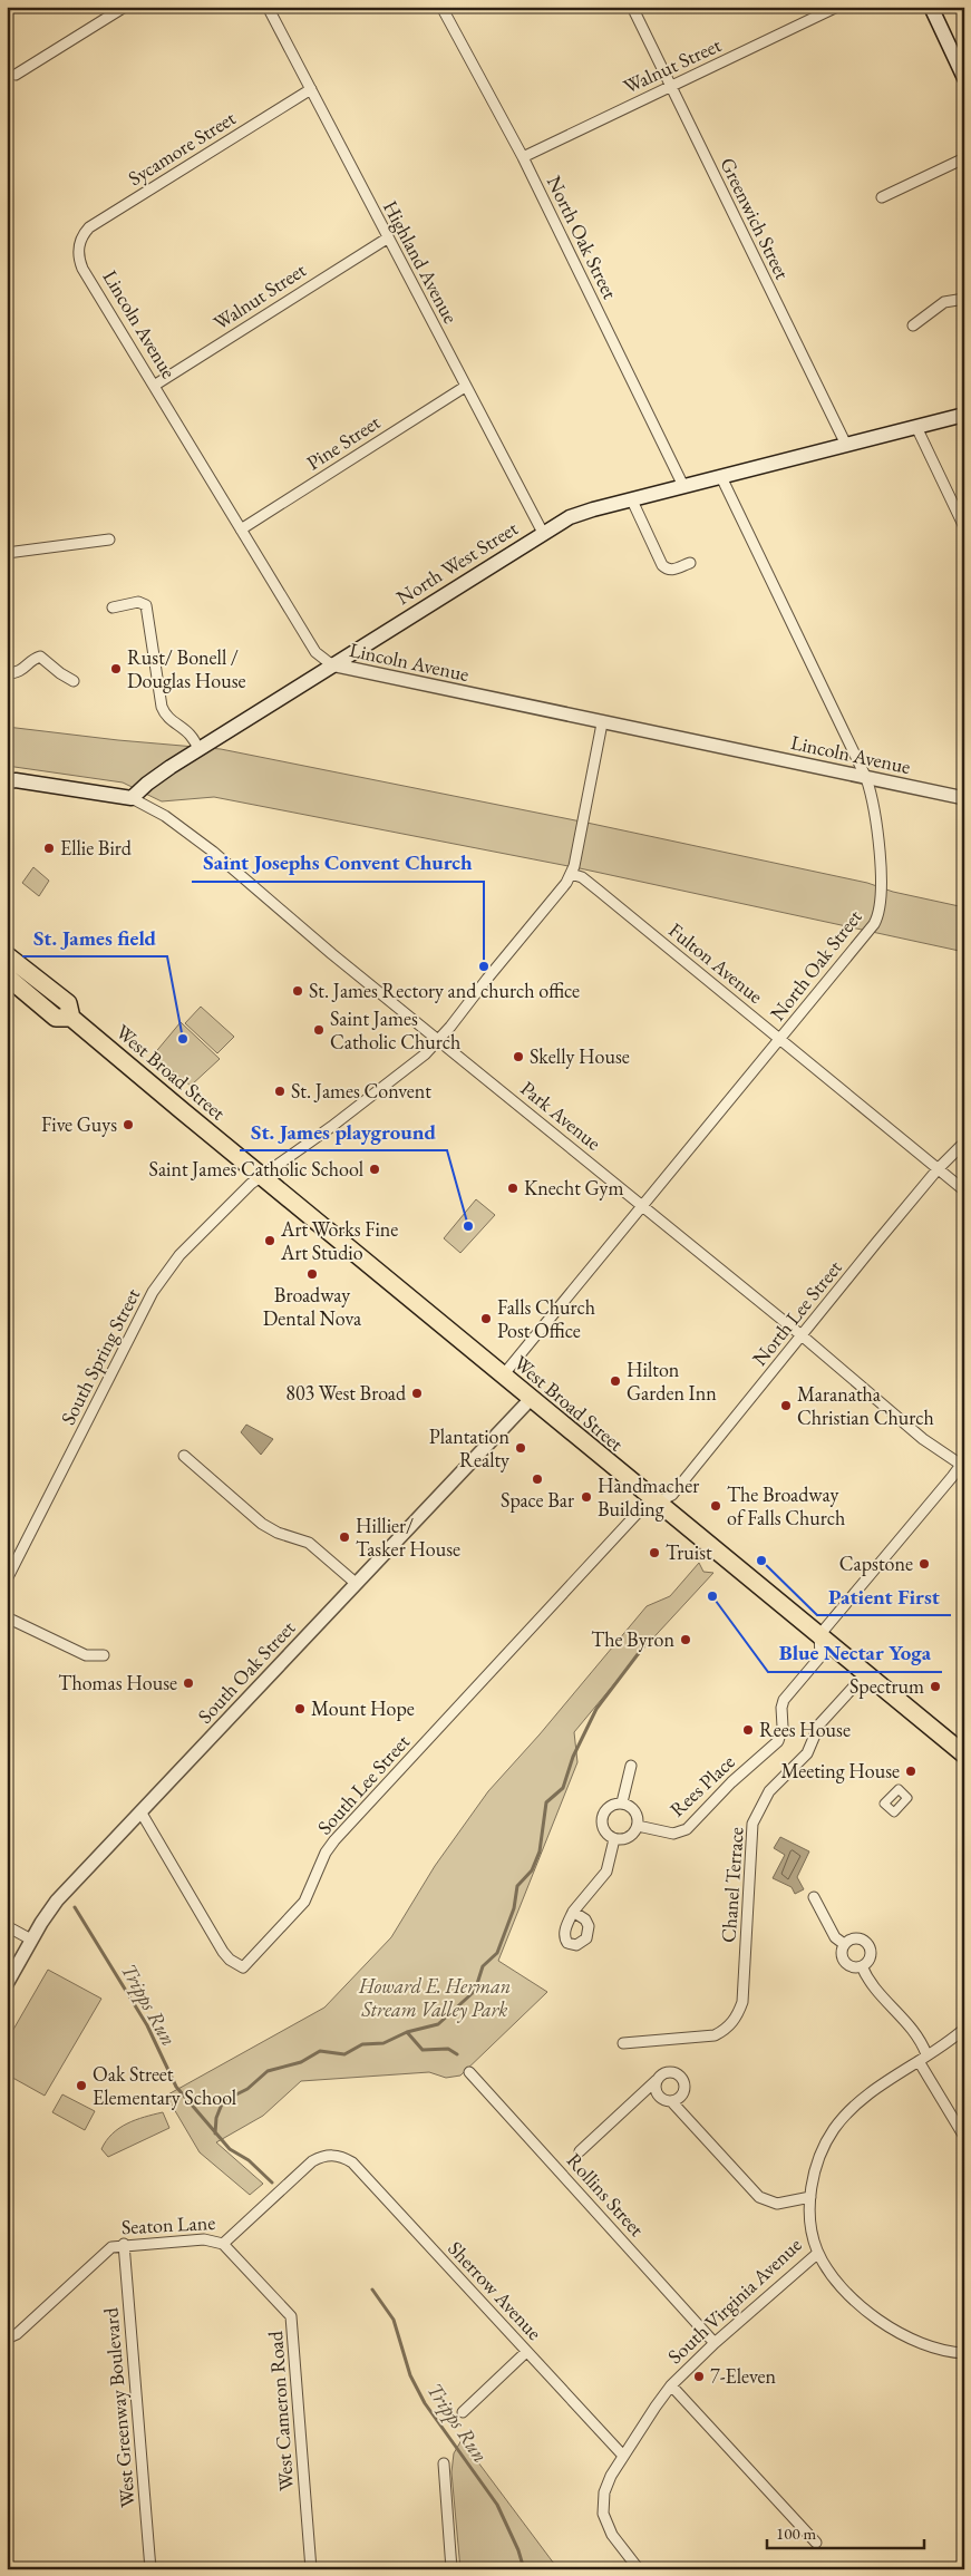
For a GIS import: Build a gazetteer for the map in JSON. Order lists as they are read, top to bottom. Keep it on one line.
{"streets":{"main road":["North West Street","West Broad Street"],"street":["Walnut Street","Sycamore Street","Greenwich Street","North Oak Street","Highland Avenue","Lincoln Avenue","Pine Street","Fulton Avenue","Park Avenue","North Lee Street","South Spring Street","South Oak Street","South Lee Street","Rees Place","Chanel Terrace","Rollins Street","Seaton Lane","Sherrow Avenue","South Virginia Avenue","West Greenway Boulevard","West Cameron Road"]},"crossings":[["Walnut Street","Greenwich Street"],["Walnut Street","North Oak Street"],["Walnut Street","Highland Avenue"],["Walnut Street","Lincoln Avenue"],["Sycamore Street","Highland Avenue"],["Sycamore Street","Lincoln Avenue"],["Greenwich Street","North West Street"],["North Oak Street","Lincoln Avenue"],["North Oak Street","North West Street"],["North Oak Street","Fulton Avenue"],["North Oak Street","West Broad Street"],["North Oak Street","Park Avenue"],["Highland Avenue","Pine Street"],["Highland Avenue","North West Street"],["Lincoln Avenue","Pine Street"],["Lincoln Avenue","North West Street"],["North West Street","Park Avenue"],["Fulton Avenue","North Lee Street"],["Fulton Avenue","South Spring Street"],["West Broad Street","North Lee Street"],["West Broad Street","South Spring Street"],["West Broad Street","South Oak Street"],["West Broad Street","South Lee Street"],["West Broad Street","Rees Place"],["West Broad Street","Chanel Terrace"],["Park Avenue","North Lee Street"],["Park Avenue","South Spring Street"],["North Lee Street","South Lee Street"],["South Oak Street","South Lee Street"],["Rollins Street","South Virginia Avenue"],["Seaton Lane","Sherrow Avenue"],["Seaton Lane","West Greenway Boulevard"],["Seaton Lane","West Cameron Road"],["Sherrow Avenue","South Virginia Avenue"]],"water":["Tripps Run"],"parks":["Howard E. Herman Stream Valley Park"],"places":["Rust/ Bonell / Douglas House","Ellie Bird","Saint Josephs Convent Church","St. James Rectory and church office","Saint James Catholic Church","St. James field","Skelly House","St. James Convent","Five Guys","Saint James Catholic School","Knecht Gym","St. James playground","Art Works Fine Art Studio","Broadway Dental Nova","Falls Church Post Office","Hilton Garden Inn","803 West Broad","Maranatha Christian Church","Plantation Realty","Space Bar","Handmacher Building","The Broadway of Falls Church","Hillier/ Tasker House","Truist","Patient First","Capstone","Blue Nectar Yoga","The Byron","Thomas House","Spectrum","Mount Hope","Rees House","Meeting House","Oak Street Elementary School","7-Eleven"],"scale_bar":"100 m"}
